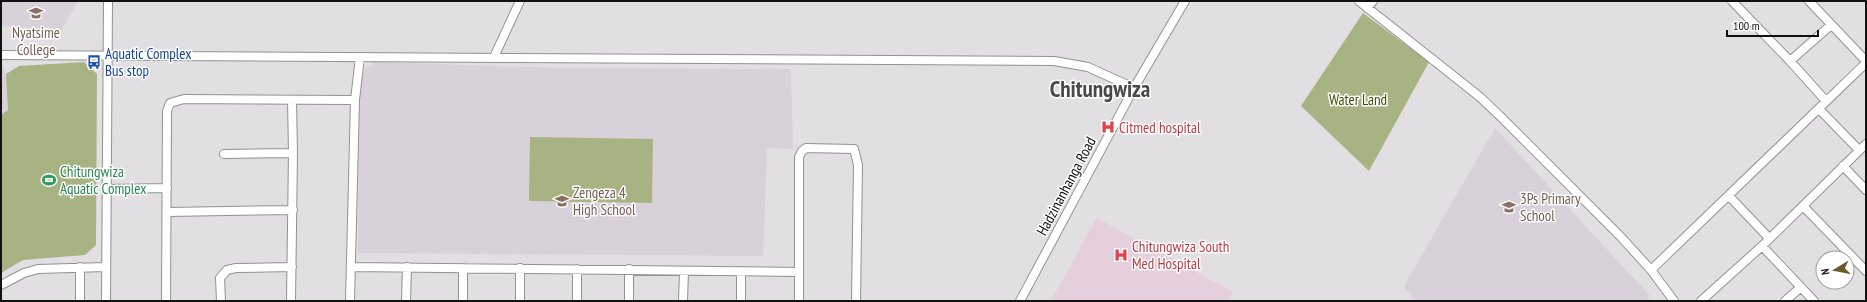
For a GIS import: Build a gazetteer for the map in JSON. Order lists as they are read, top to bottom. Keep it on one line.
{"streets":{"street":["Hadzinanhanga Road"]},"districts":["Chitungwiza"],"parks":["Water Land"],"places":{"school or university":["Nyatsime College","Zengeza 4 High School","3Ps Primary School"],"bus stop":["Aquatic Complex Bus stop"],"hospital":["Citmed hospital","Chitungwiza South Med Hospital"],"sports":["Chitungwiza Aquatic Complex"]},"scale_bar":"100 m","north":"left"}
